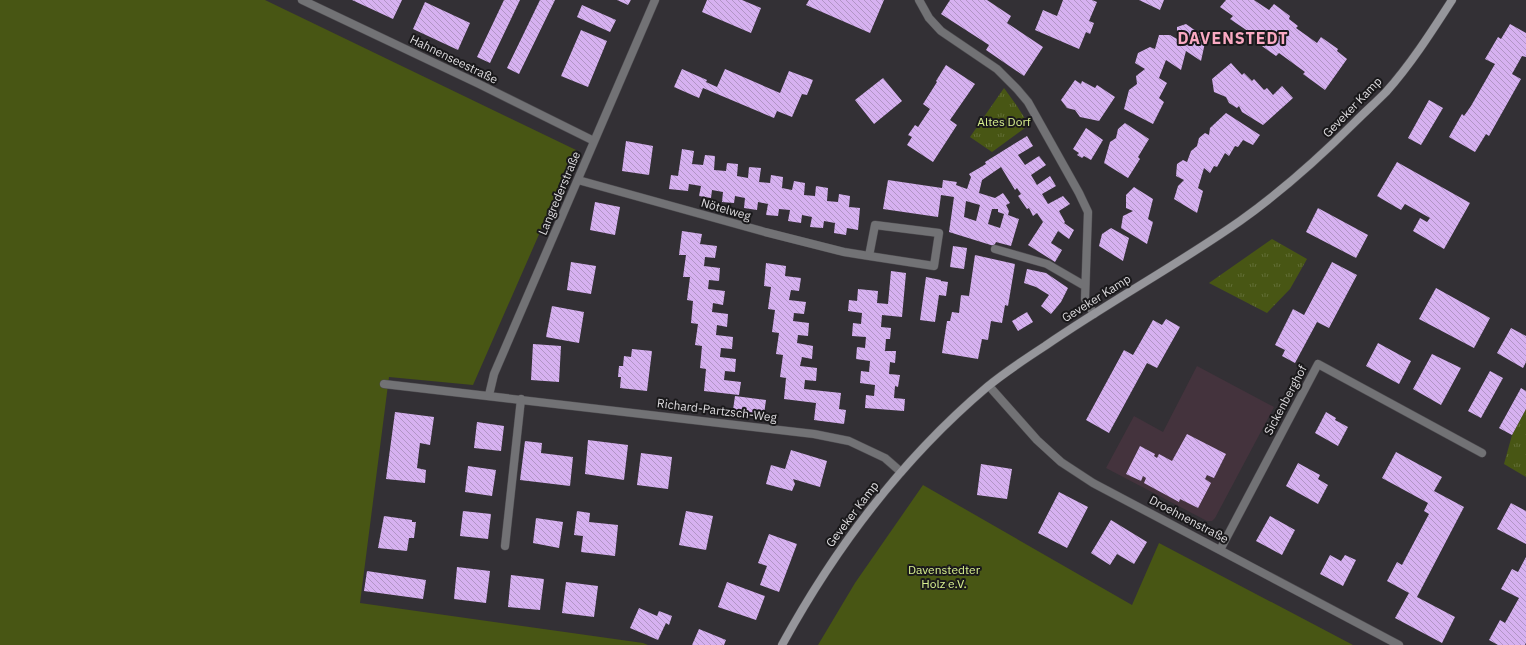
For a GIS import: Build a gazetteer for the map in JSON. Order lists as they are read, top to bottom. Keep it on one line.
{"streets":{"street":["Hahnenseestraße","Geveker Kamp","Langrederstraße","Nötelweg","Sickenberghof","Richard-Partzsch-Weg","Droehnenstraße"]},"crossings":[["Hahnenseestraße","Langrederstraße"],["Geveker Kamp","Richard-Partzsch-Weg"],["Geveker Kamp","Droehnenstraße"],["Langrederstraße","Nötelweg"],["Langrederstraße","Richard-Partzsch-Weg"],["Sickenberghof","Droehnenstraße"]],"districts":["DAVENSTEDT"],"parks":["Altes Dorf","Davenstedter Holz e.V."]}
